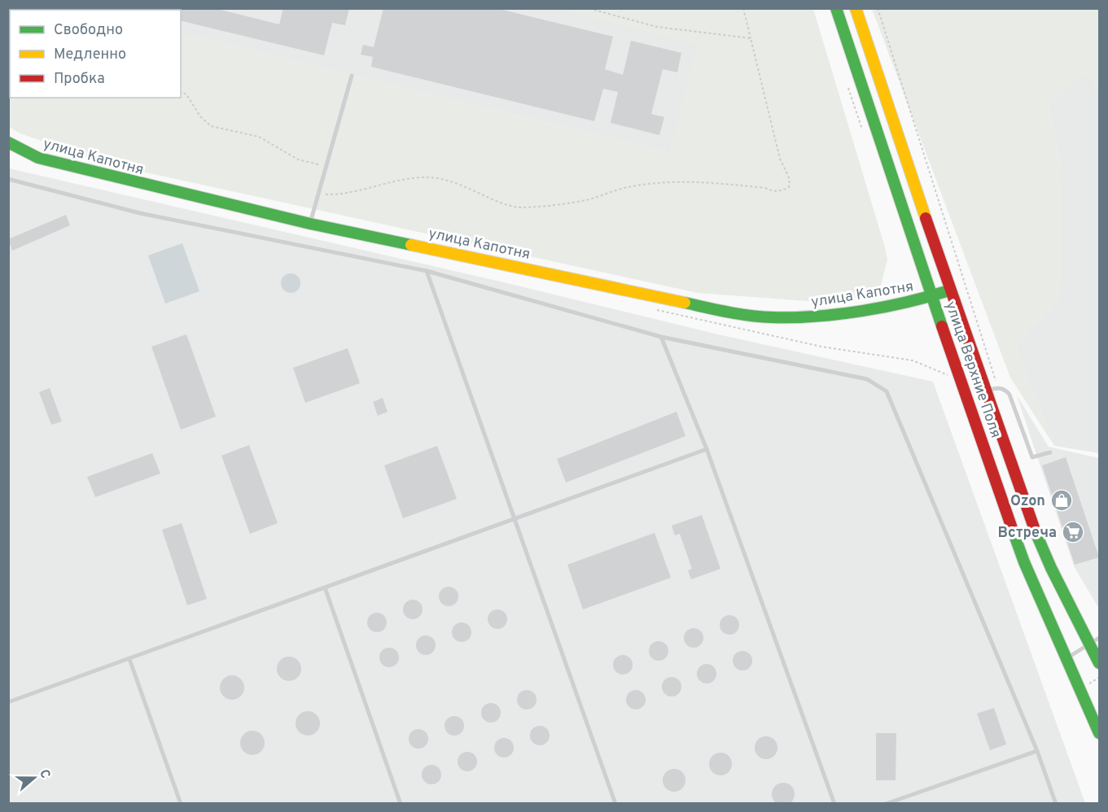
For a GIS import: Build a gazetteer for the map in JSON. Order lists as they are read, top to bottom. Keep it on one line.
{"streets":{"main road":["улица Капотня","улица Верхние Поля"]},"crossings":[["улица Капотня","улица Верхние Поля"]],"places":{"shop":["Ozon"],"supermarket":["Встреча"]},"legend":["Свободно","Медленно","Пробка"],"north":"right"}
